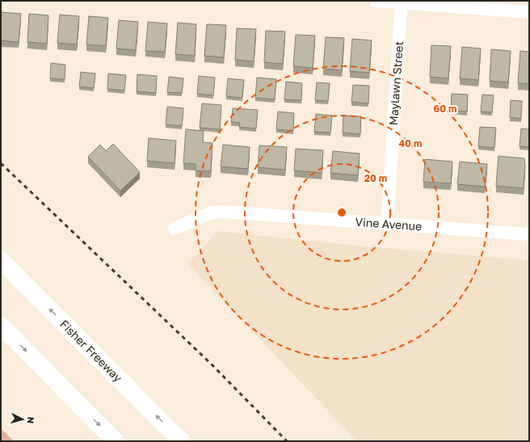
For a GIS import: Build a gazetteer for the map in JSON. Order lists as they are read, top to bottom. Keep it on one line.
{"streets":{"highway":["Fisher Freeway"],"street":["Maylawn Street","Vine Avenue"]},"crossings":[["Maylawn Street","Vine Avenue"]],"north":"right","rings":["60 m","40 m","20 m"]}
